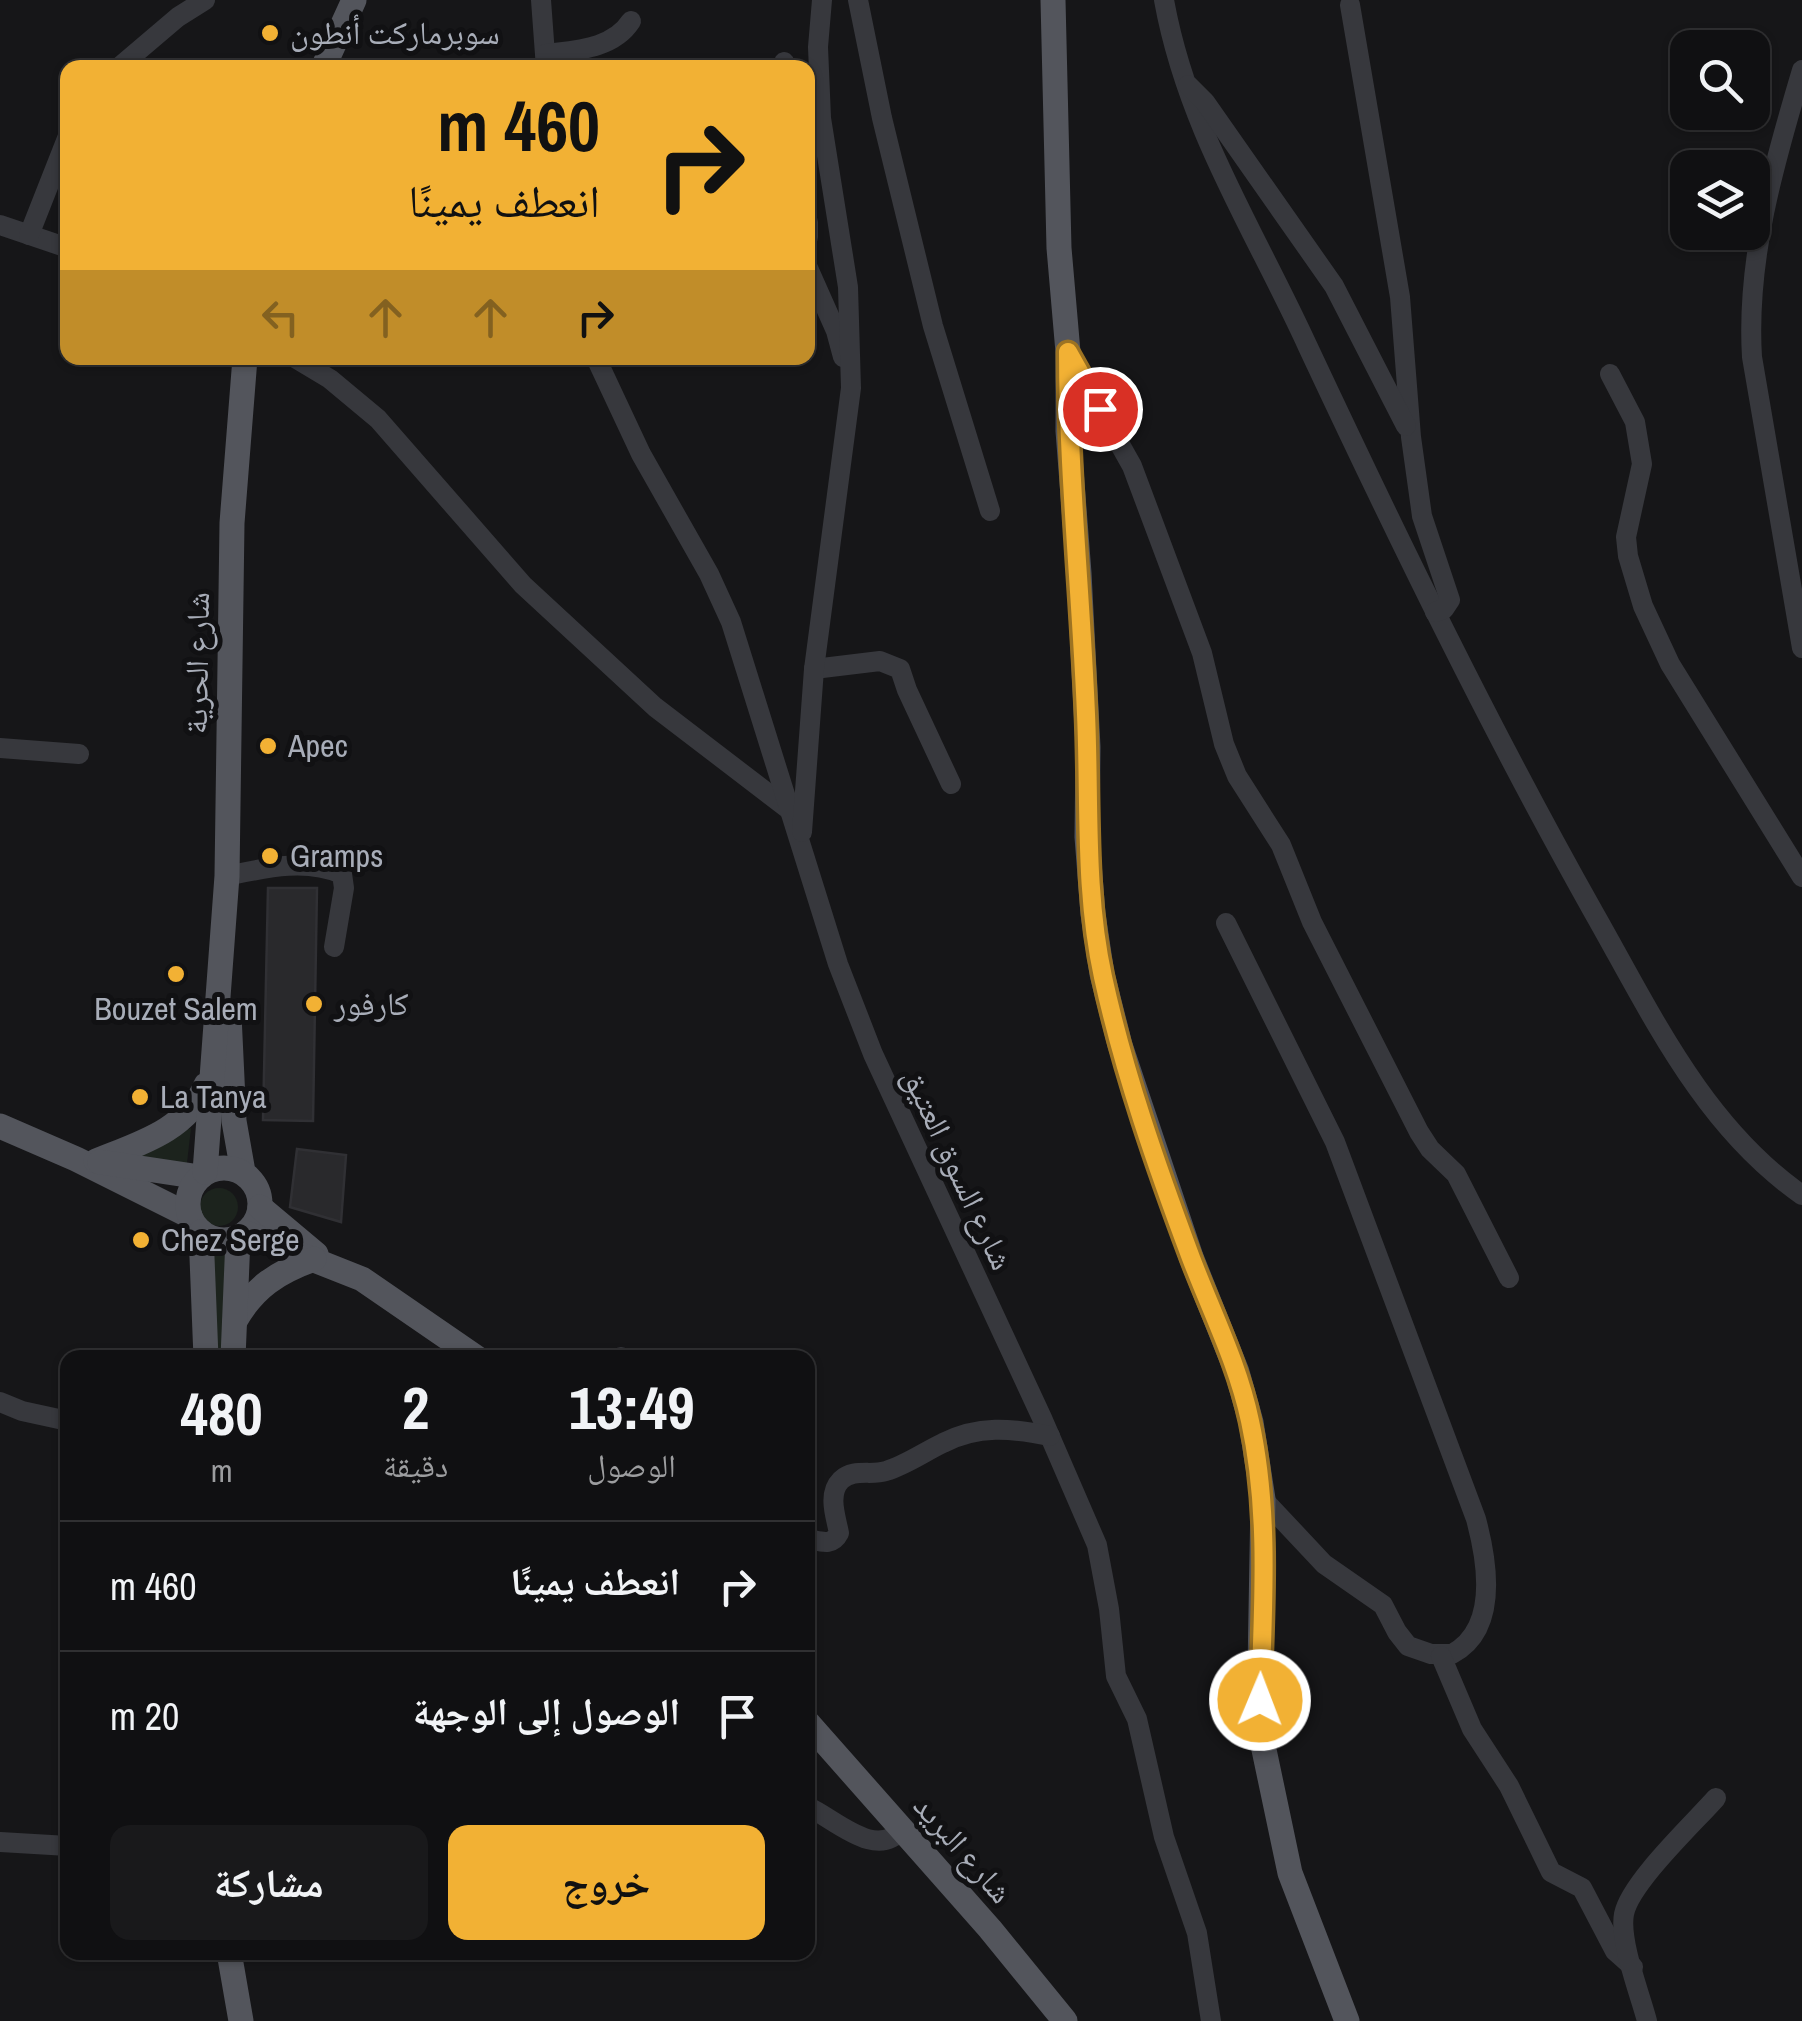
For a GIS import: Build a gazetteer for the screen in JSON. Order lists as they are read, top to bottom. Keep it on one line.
{"streets":{"main road":["شارع الحرية","شارع البريد"],"street":["شارع السوق العتيق"]},"places":["سوبرماركت أنطون","Apec","Gramps","Bouzet Salem","كارفور","La Tanya","Chez Serge"],"page":{"turn":["460 m","انعطف يمينًا"],"eta":["13:49","الوصول","2","دقيقة","480","m"],"list":[{"name":"انعطف يمينًا","value":"460 m"},{"name":"الوصول إلى الوجهة","value":"20 m"}],"buttons":["خروج","مشاركة"]}}
